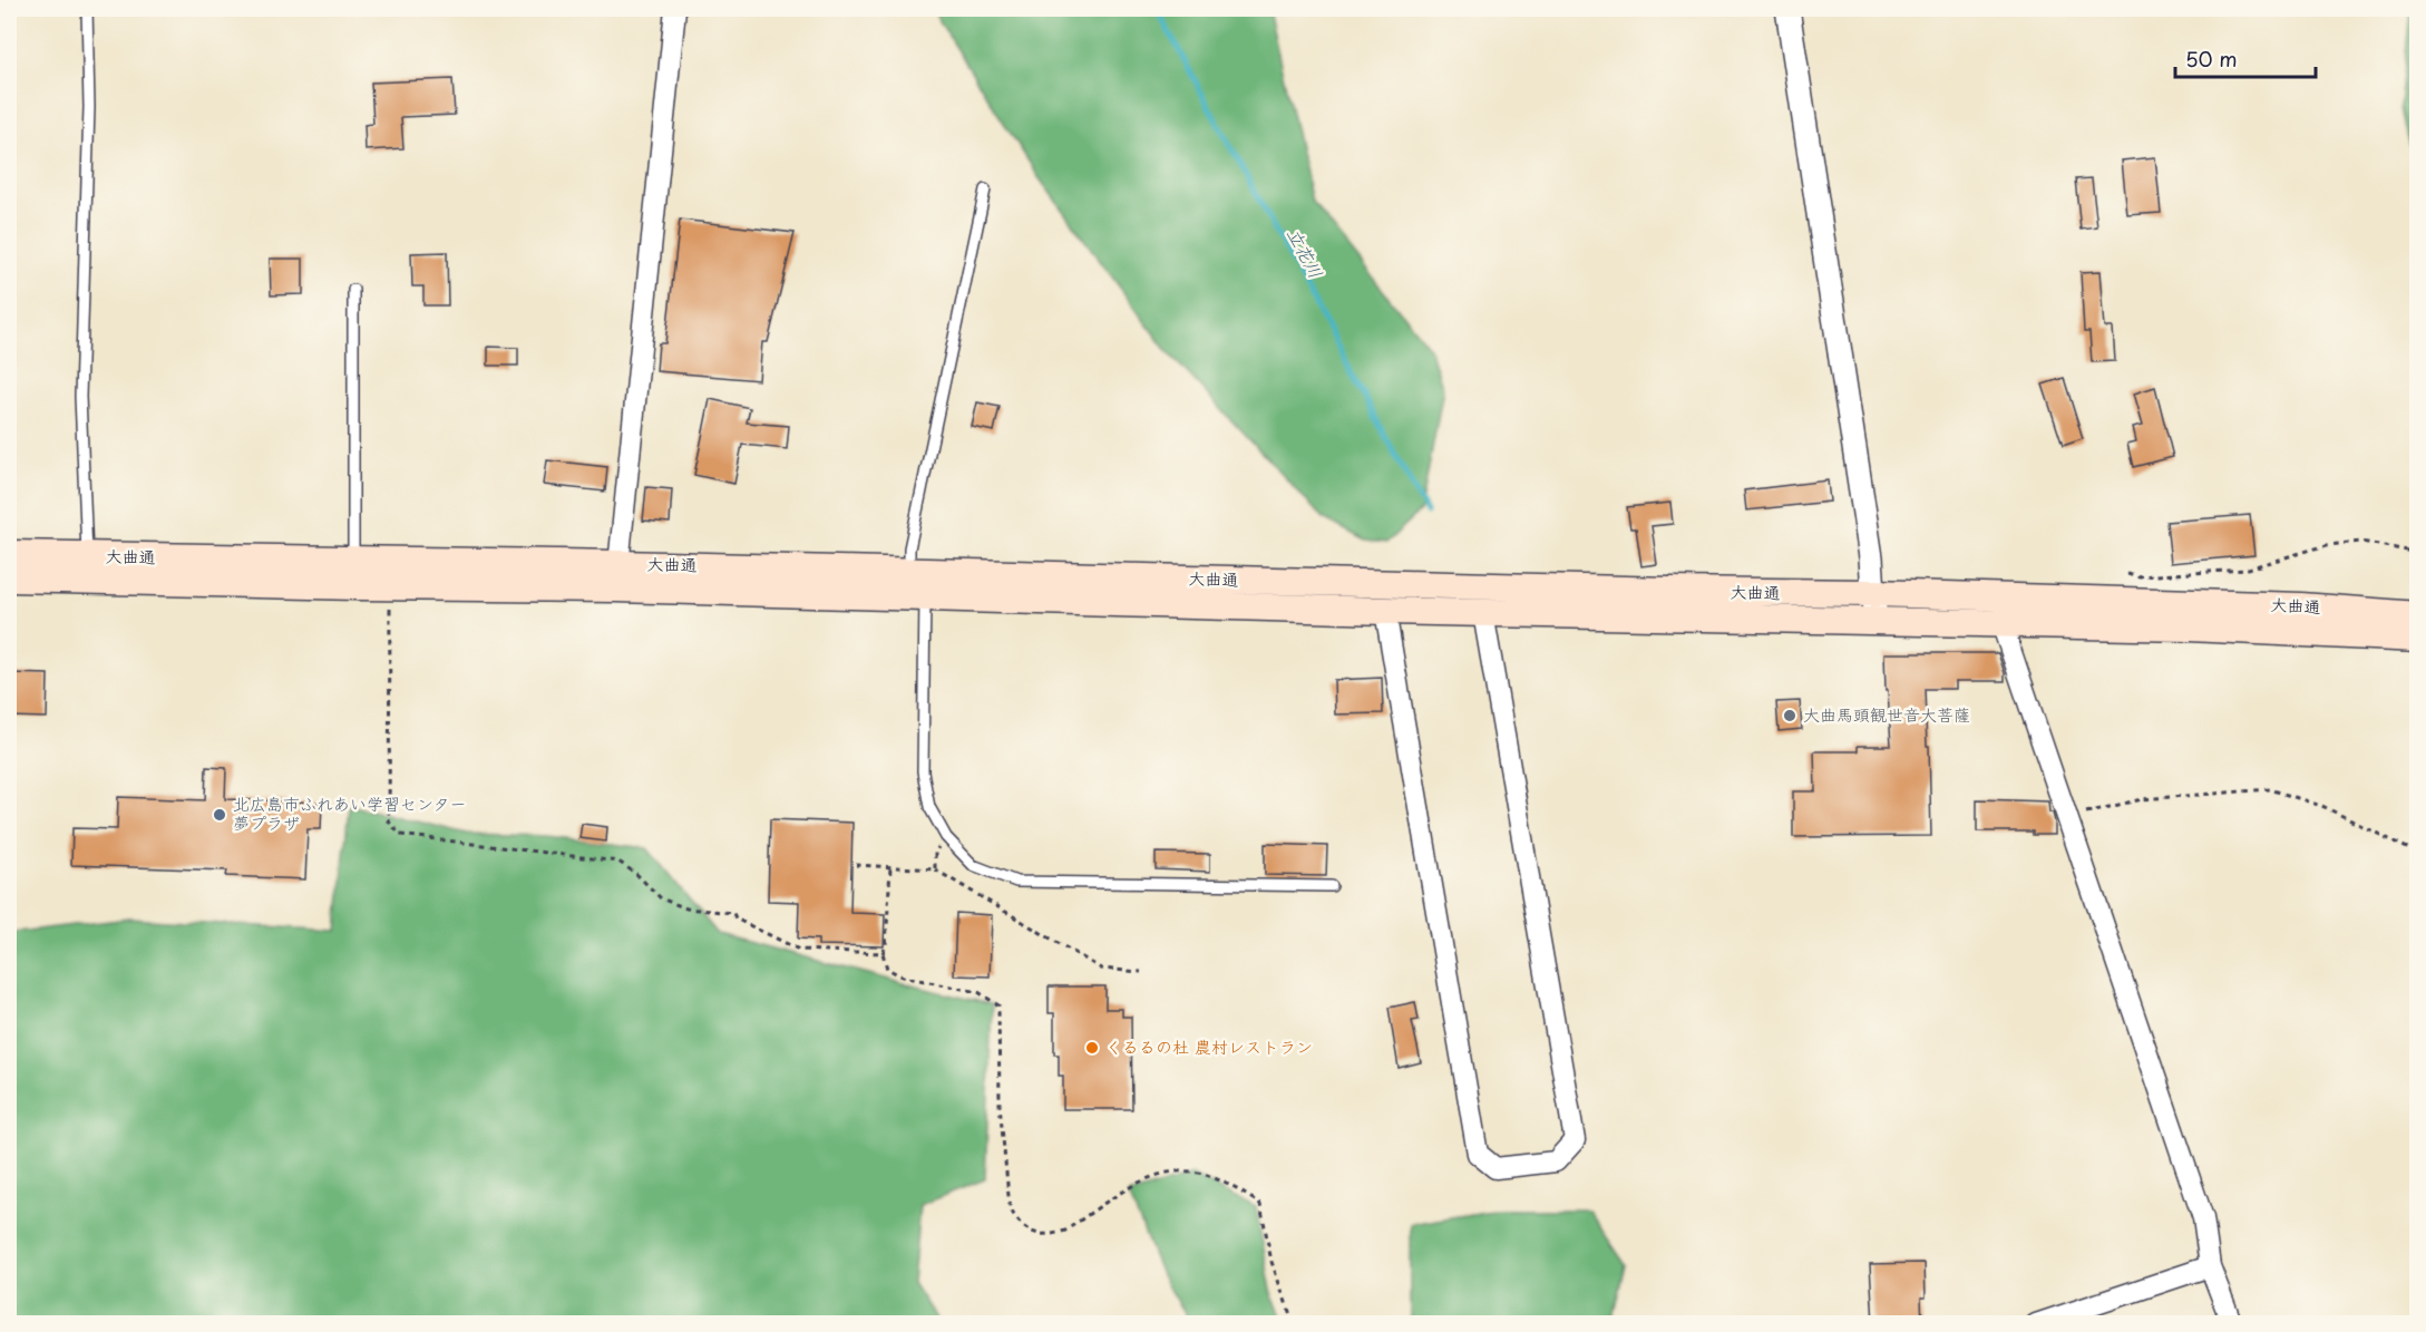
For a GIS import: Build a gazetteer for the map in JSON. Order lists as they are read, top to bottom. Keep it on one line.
{"streets":{"main road":["大曲通"]},"water":["立花川"],"places":["大曲馬頭観世音大菩薩","北広島市ふれあい学習センター 夢プラザ","くるるの杜 農村レストラン"],"scale_bar":"50 m"}
